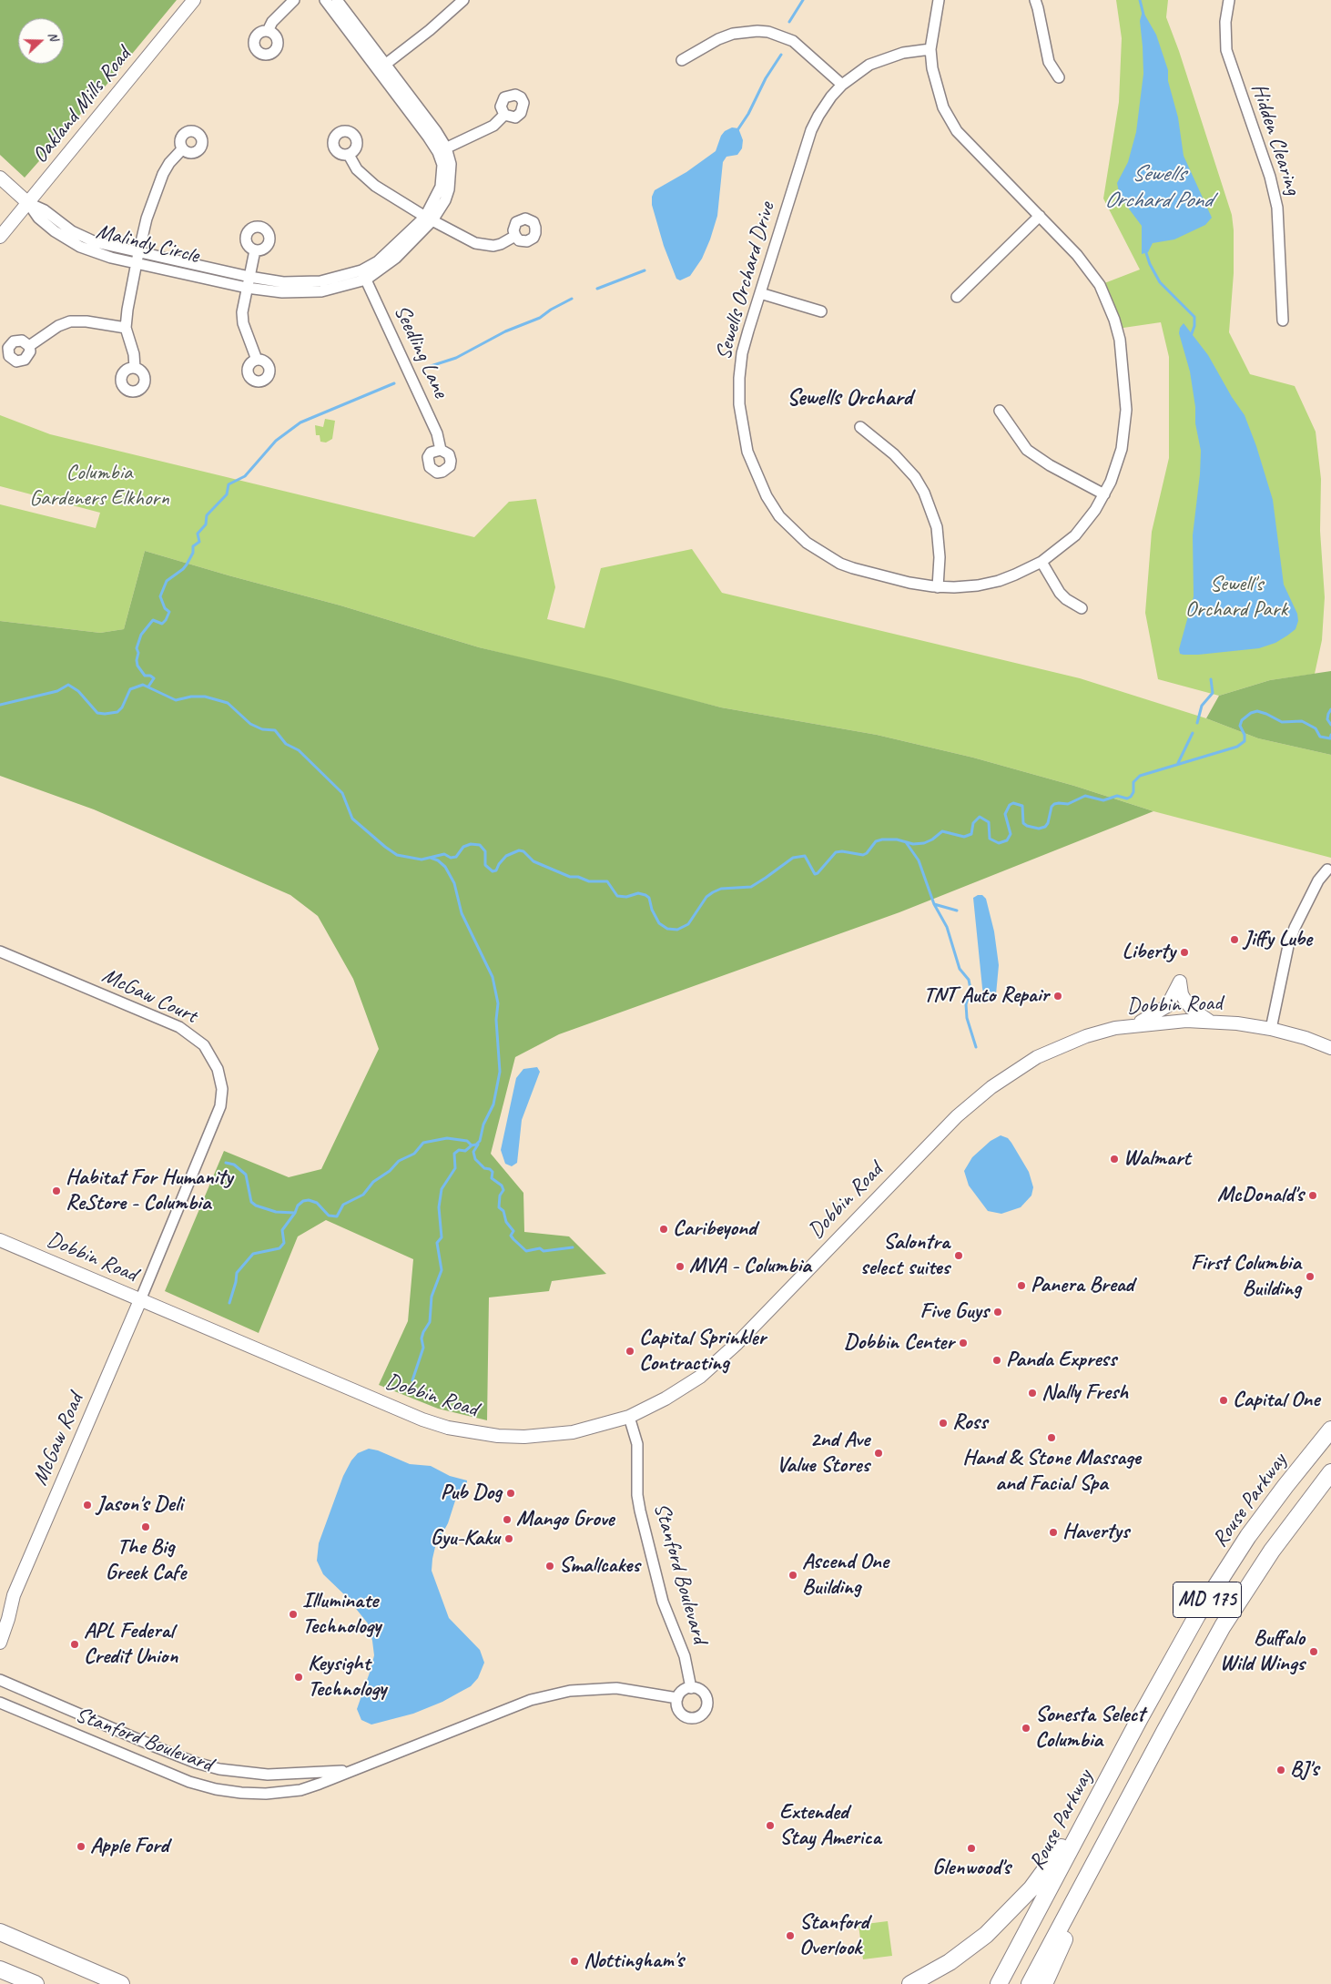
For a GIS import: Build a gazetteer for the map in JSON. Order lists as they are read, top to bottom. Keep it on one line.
{"streets":{"main road":["Rouse Parkway","MD 175"],"street":["Oakland Mills Road","Hidden Clearing","Malindy Circle","Sewells Orchard Drive","Seedling Lane","McGaw Court","Dobbin Road","McGaw Road","Stanford Boulevard"]},"crossings":[["Oakland Mills Road","Malindy Circle"],["Malindy Circle","Seedling Lane"],["McGaw Court","Dobbin Road"],["McGaw Court","McGaw Road"],["Dobbin Road","McGaw Road"],["Dobbin Road","Stanford Boulevard"]],"districts":["Sewells Orchard"],"water":["Sewells Orchard Pond"],"parks":["Columbia Gardeners Elkhorn","Sewell's Orchard Park"],"places":["Jiffy Lube","Liberty","TNT Auto Repair","Walmart","Habitat For Humanity ReStore - Columbia","McDonald's","Caribeyond","Salontra select suites","MVA - Columbia","First Columbia Building","Panera Bread","Five Guys","Dobbin Center","Capital Sprinkler Contracting","Panda Express","Nally Fresh","Capital One","Ross","Hand & Stone Massage and Facial Spa","2nd Ave Value Stores","Pub Dog","Jason's Deli","Mango Grove","The Big Greek Cafe","Havertys","Gyu-Kaku","Smallcakes","Ascend One Building","Illuminate Technology","APL Federal Credit Union","Buffalo Wild Wings","Keysight Technology","Sonesta Select Columbia","BJ's","Extended Stay America","Apple Ford","Glenwood's","Stanford Overlook","Nottingham's"],"north":"right"}
